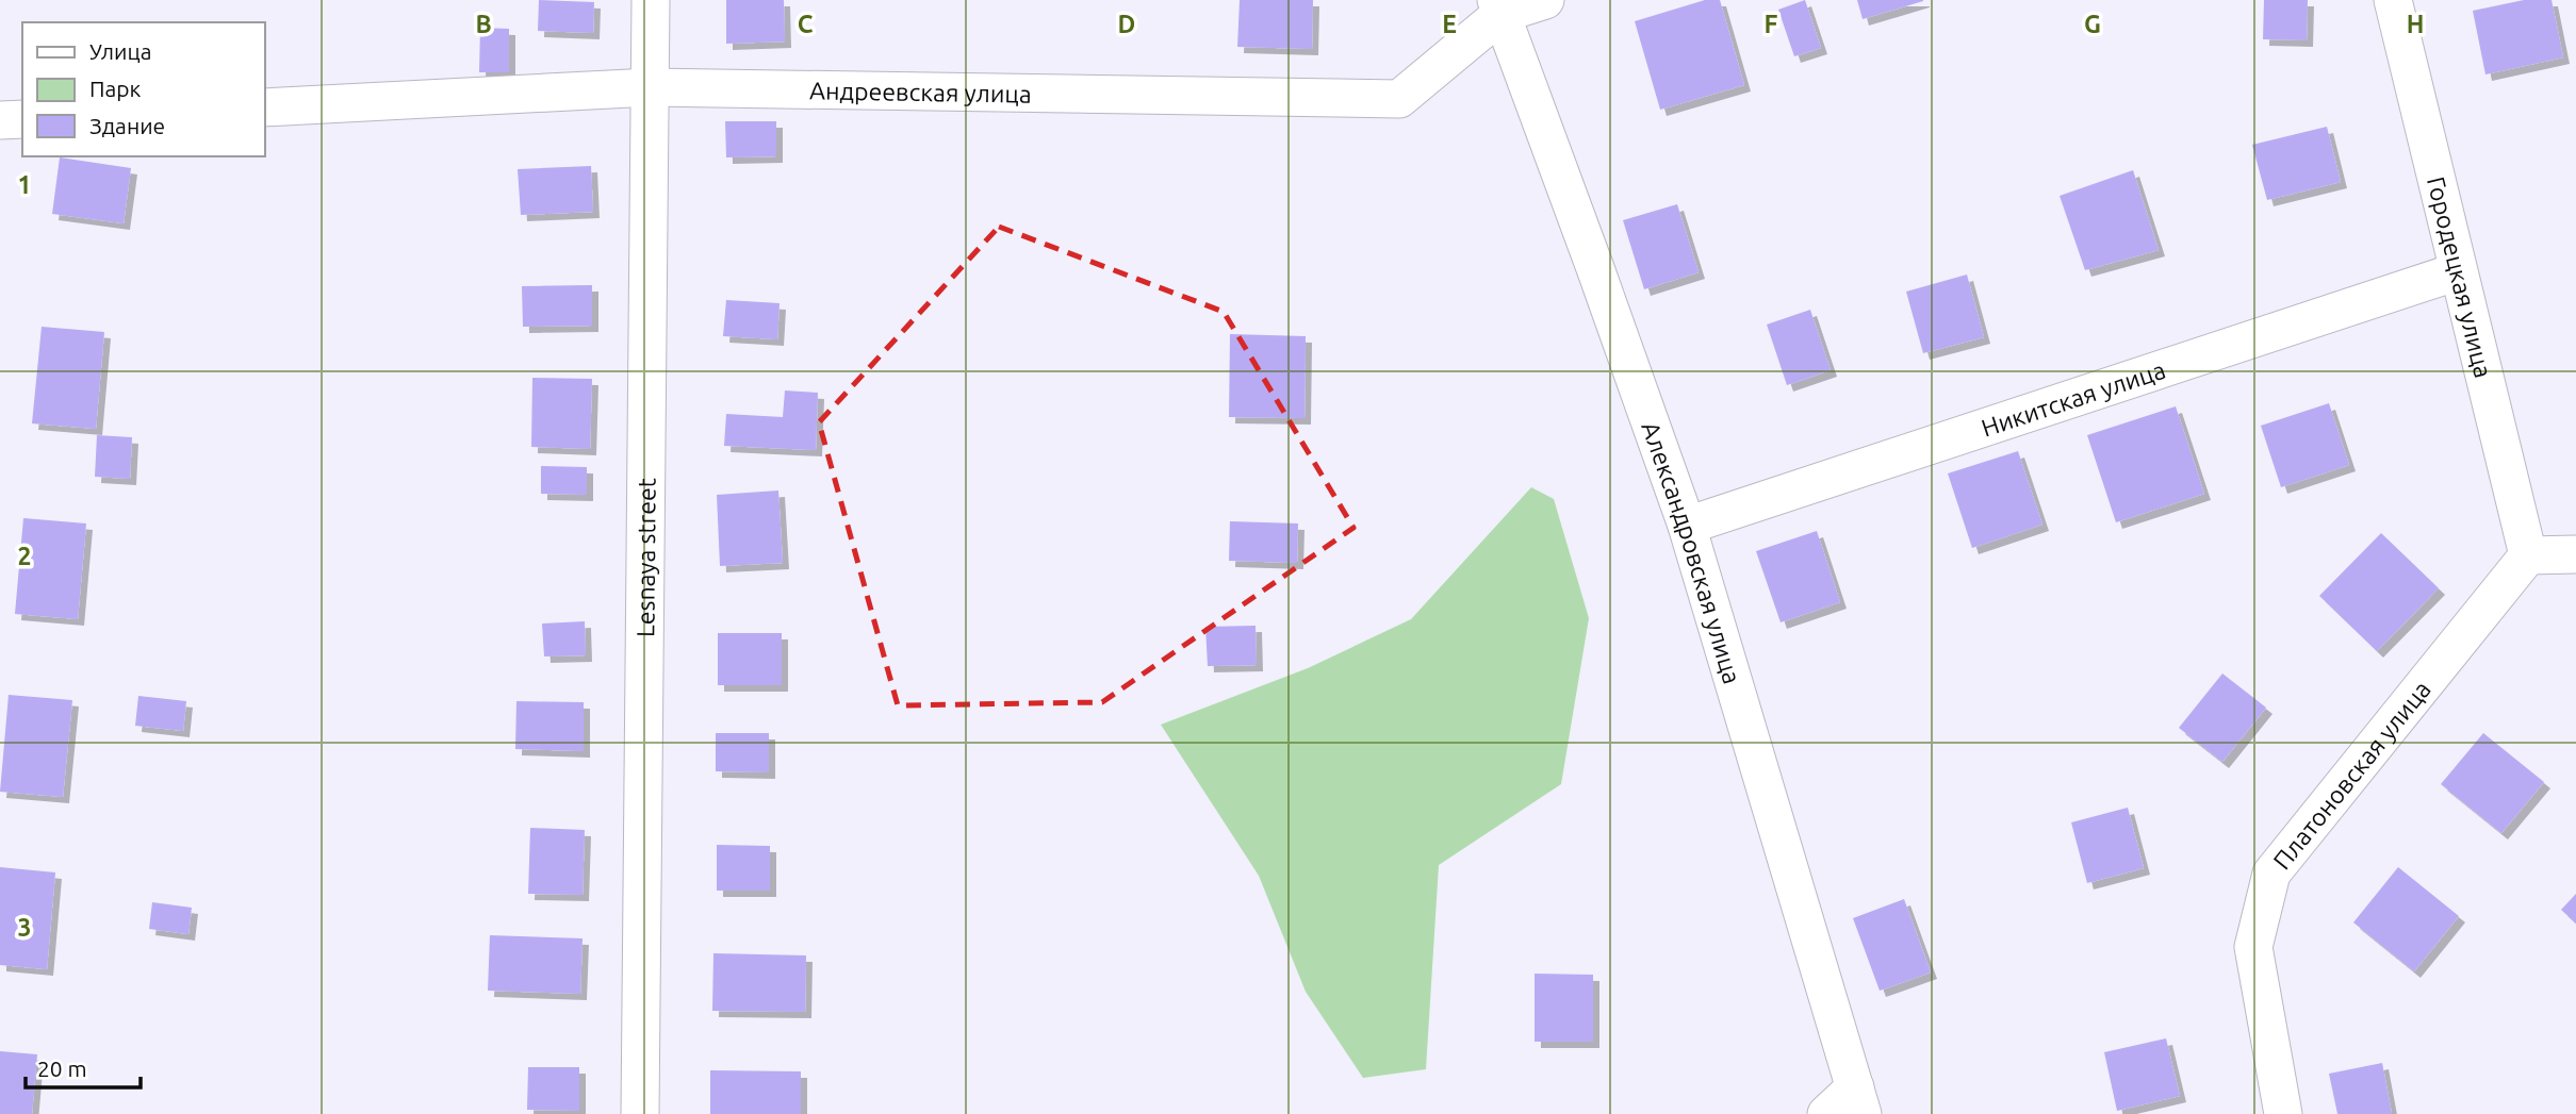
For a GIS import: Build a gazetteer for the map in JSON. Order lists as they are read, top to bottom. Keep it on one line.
{"streets":{"street":["Андреевская улица","Городецкая улица","Никитская улица","Александровская улица","Lesnaya street","Платоновская улица"]},"crossings":[["Андреевская улица","Александровская улица"],["Андреевская улица","Lesnaya street"],["Городецкая улица","Никитская улица"],["Городецкая улица","Платоновская улица"],["Никитская улица","Александровская улица"]],"legend":["Улица","Парк","Здание"],"scale_bar":"20 m","grid":{"columns":["B","C","D","E","F","G","H"],"rows":["1","2","3"]}}
